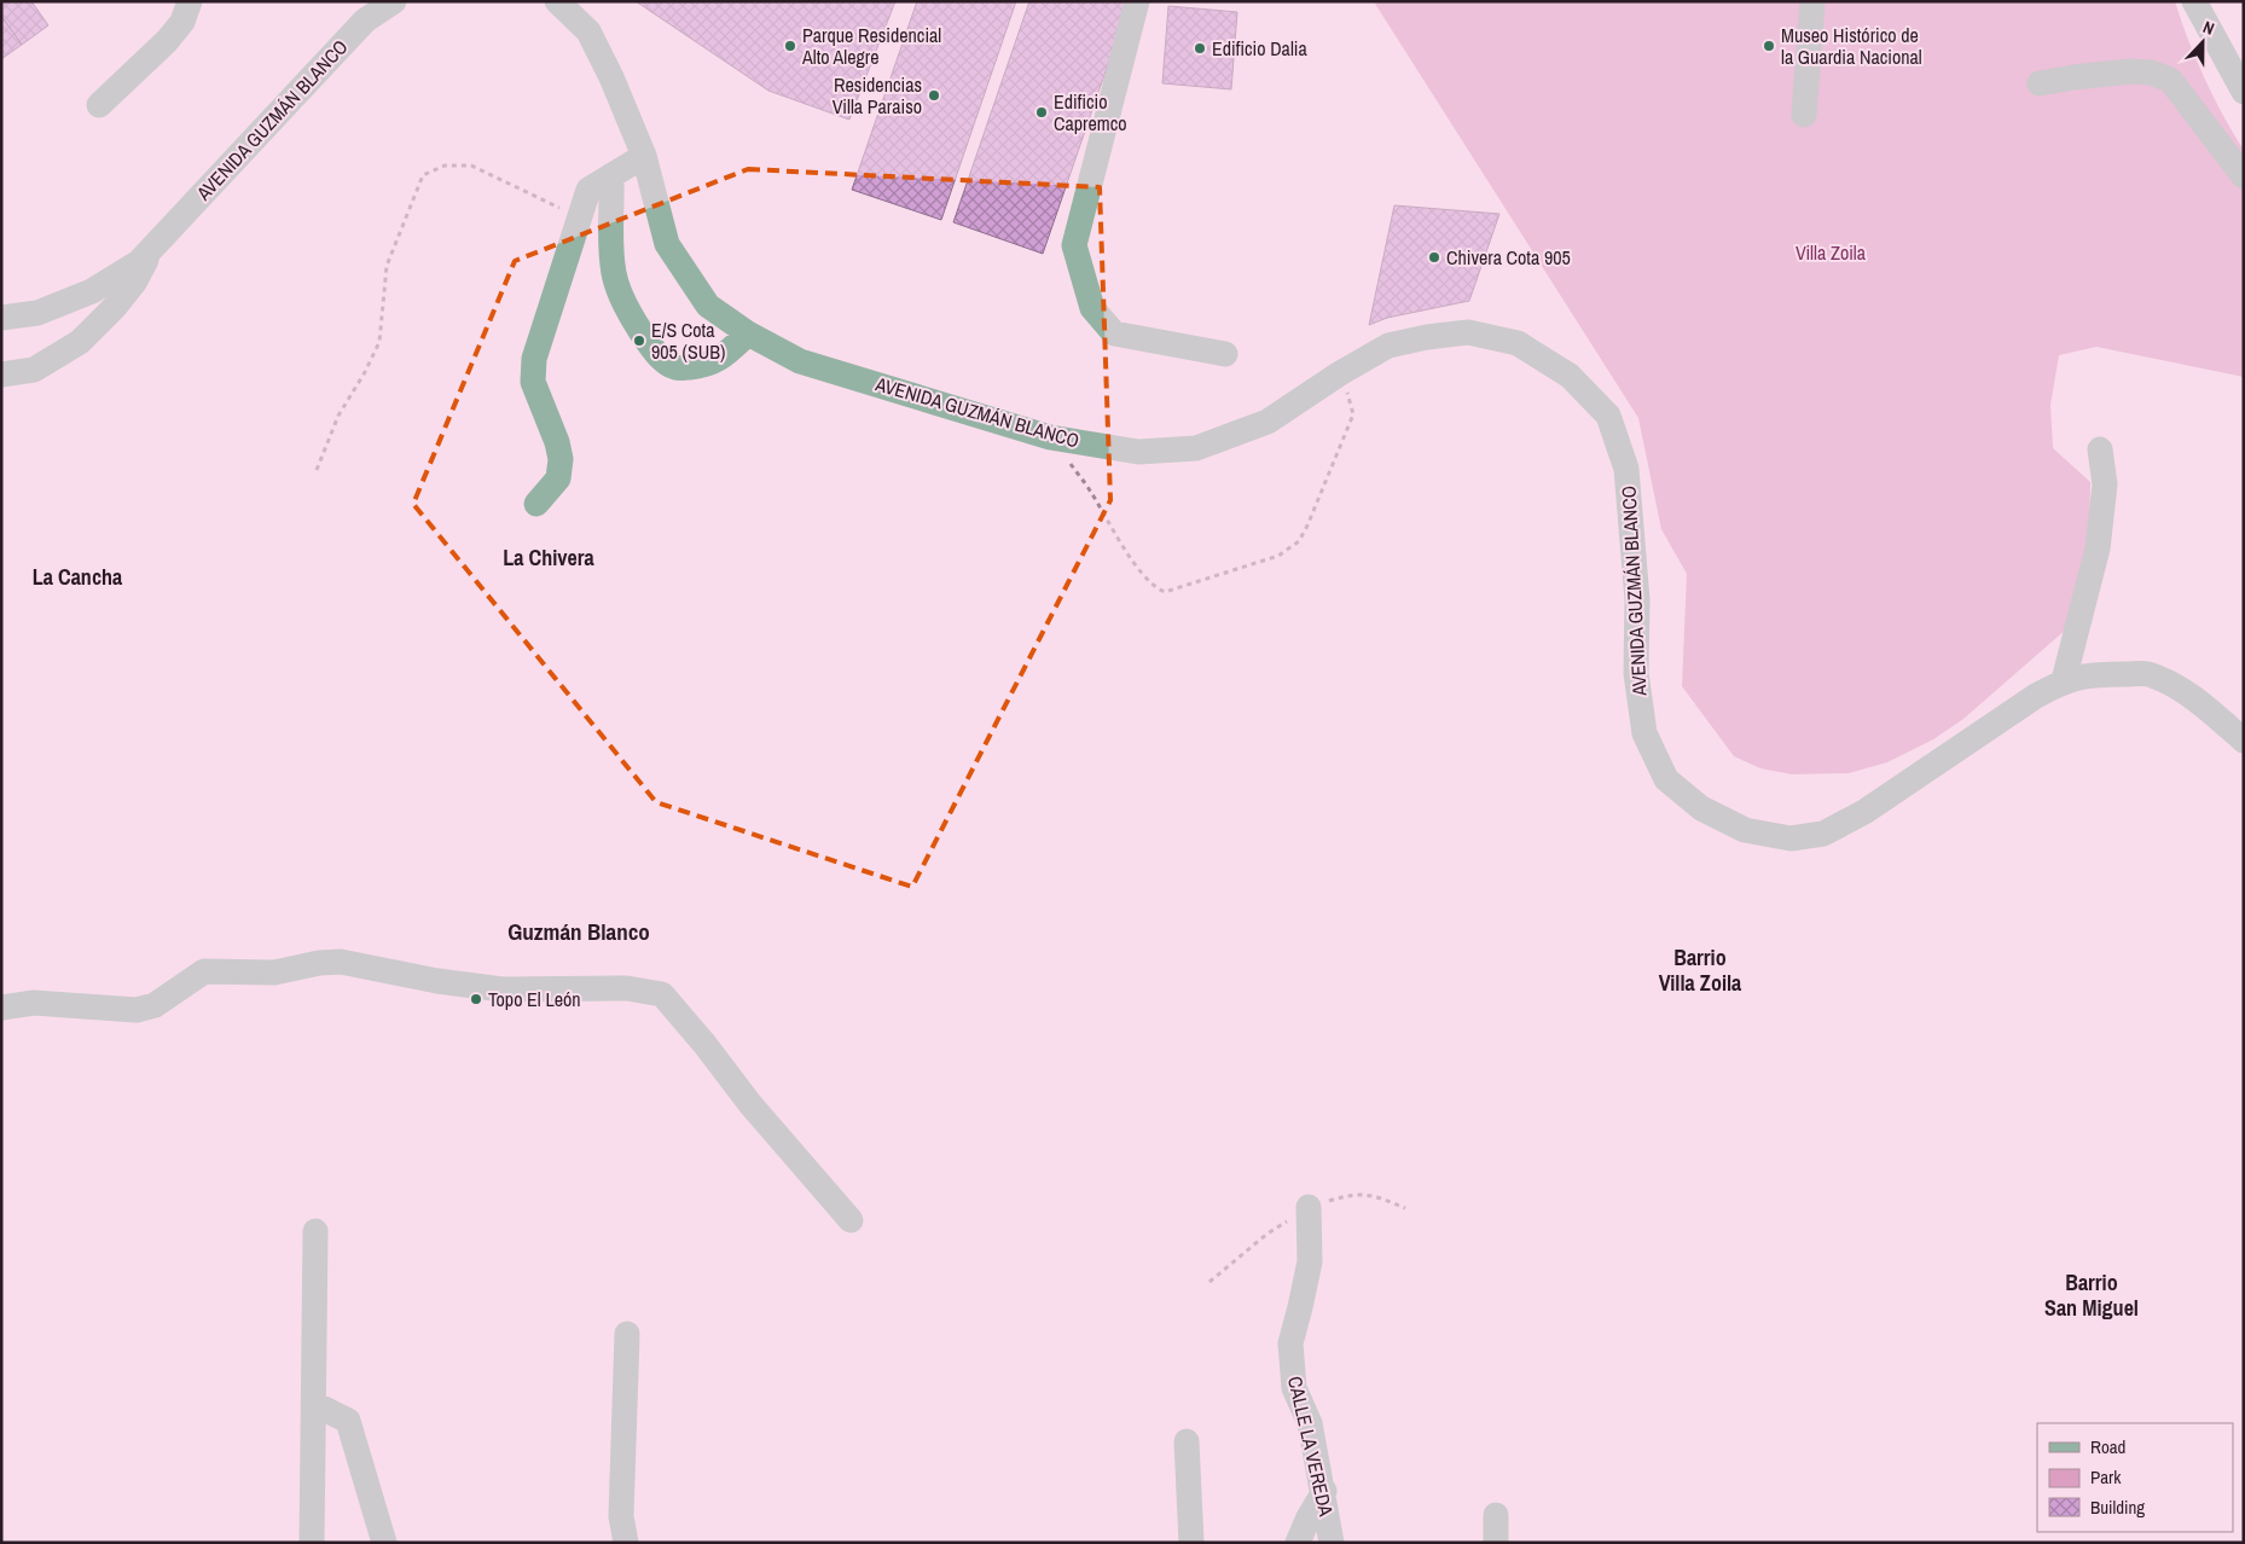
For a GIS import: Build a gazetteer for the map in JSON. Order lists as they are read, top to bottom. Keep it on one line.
{"streets":{"street":["AVENIDA GUZMÁN BLANCO","CALLE LA VEREDA"]},"districts":["La Chivera","La Cancha","Guzmán Blanco","Barrio Villa Zoila","Barrio San Miguel"],"parks":["Villa Zoila"],"places":["Parque Residencial Alto Alegre","Museo Histórico de la Guardia Nacional","Edificio Dalia","Residencias Villa Paraiso","Edificio Capremco","Chivera Cota 905","E/S Cota 905 (SUB)","Topo El León"],"legend":["Road","Park","Building"],"north":"top"}
